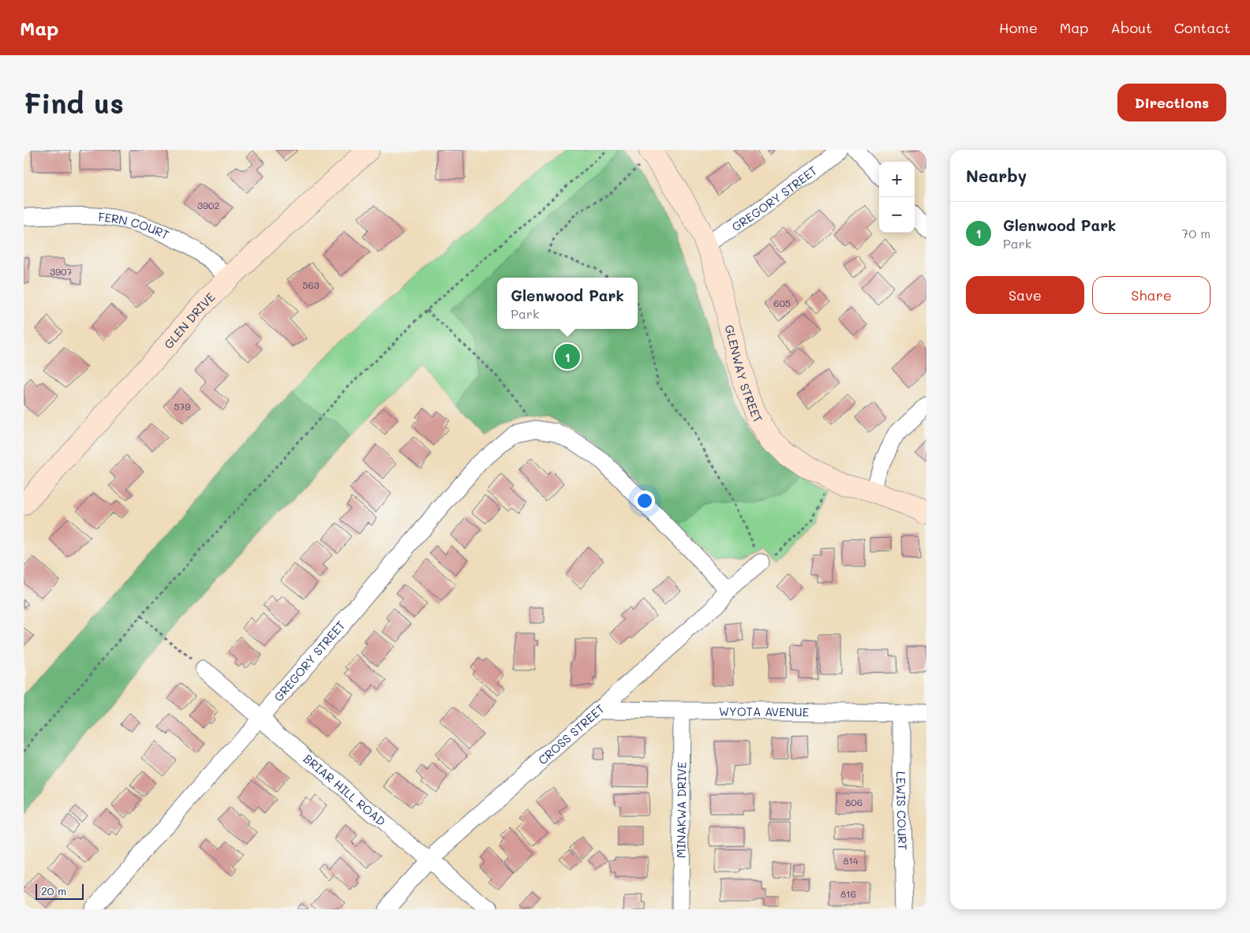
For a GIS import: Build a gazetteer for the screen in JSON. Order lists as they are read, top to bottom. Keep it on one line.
{"streets":{"street":["GREGORY STREET","FERN COURT","GLEN DRIVE","GLENWAY STREET","WYOTA AVENUE","CROSS STREET","BRIAR HILL ROAD","MINAKWA DRIVE","LEWIS COURT"]},"crossings":[["GREGORY STREET","GLENWAY STREET"],["GREGORY STREET","BRIAR HILL ROAD"],["FERN COURT","GLEN DRIVE"],["WYOTA AVENUE","CROSS STREET"],["WYOTA AVENUE","MINAKWA DRIVE"],["WYOTA AVENUE","LEWIS COURT"],["CROSS STREET","BRIAR HILL ROAD"]],"house_numbers":["3902","3907","563","605","579","806","814","816"],"scale_bar":"20 m","page":{"header":"Map","nav":["Home","Map","About","Contact"],"buttons":["Directions",["Save","Share"]],"title":"Find us","heading":"Nearby","map_buttons":["+","−"],"list":[{"mark":"1","name":"Glenwood Park","note":"Park","value":"70 m"}],"popup":["Glenwood Park","Park"],"pins":"1","scale":"20 m"}}
